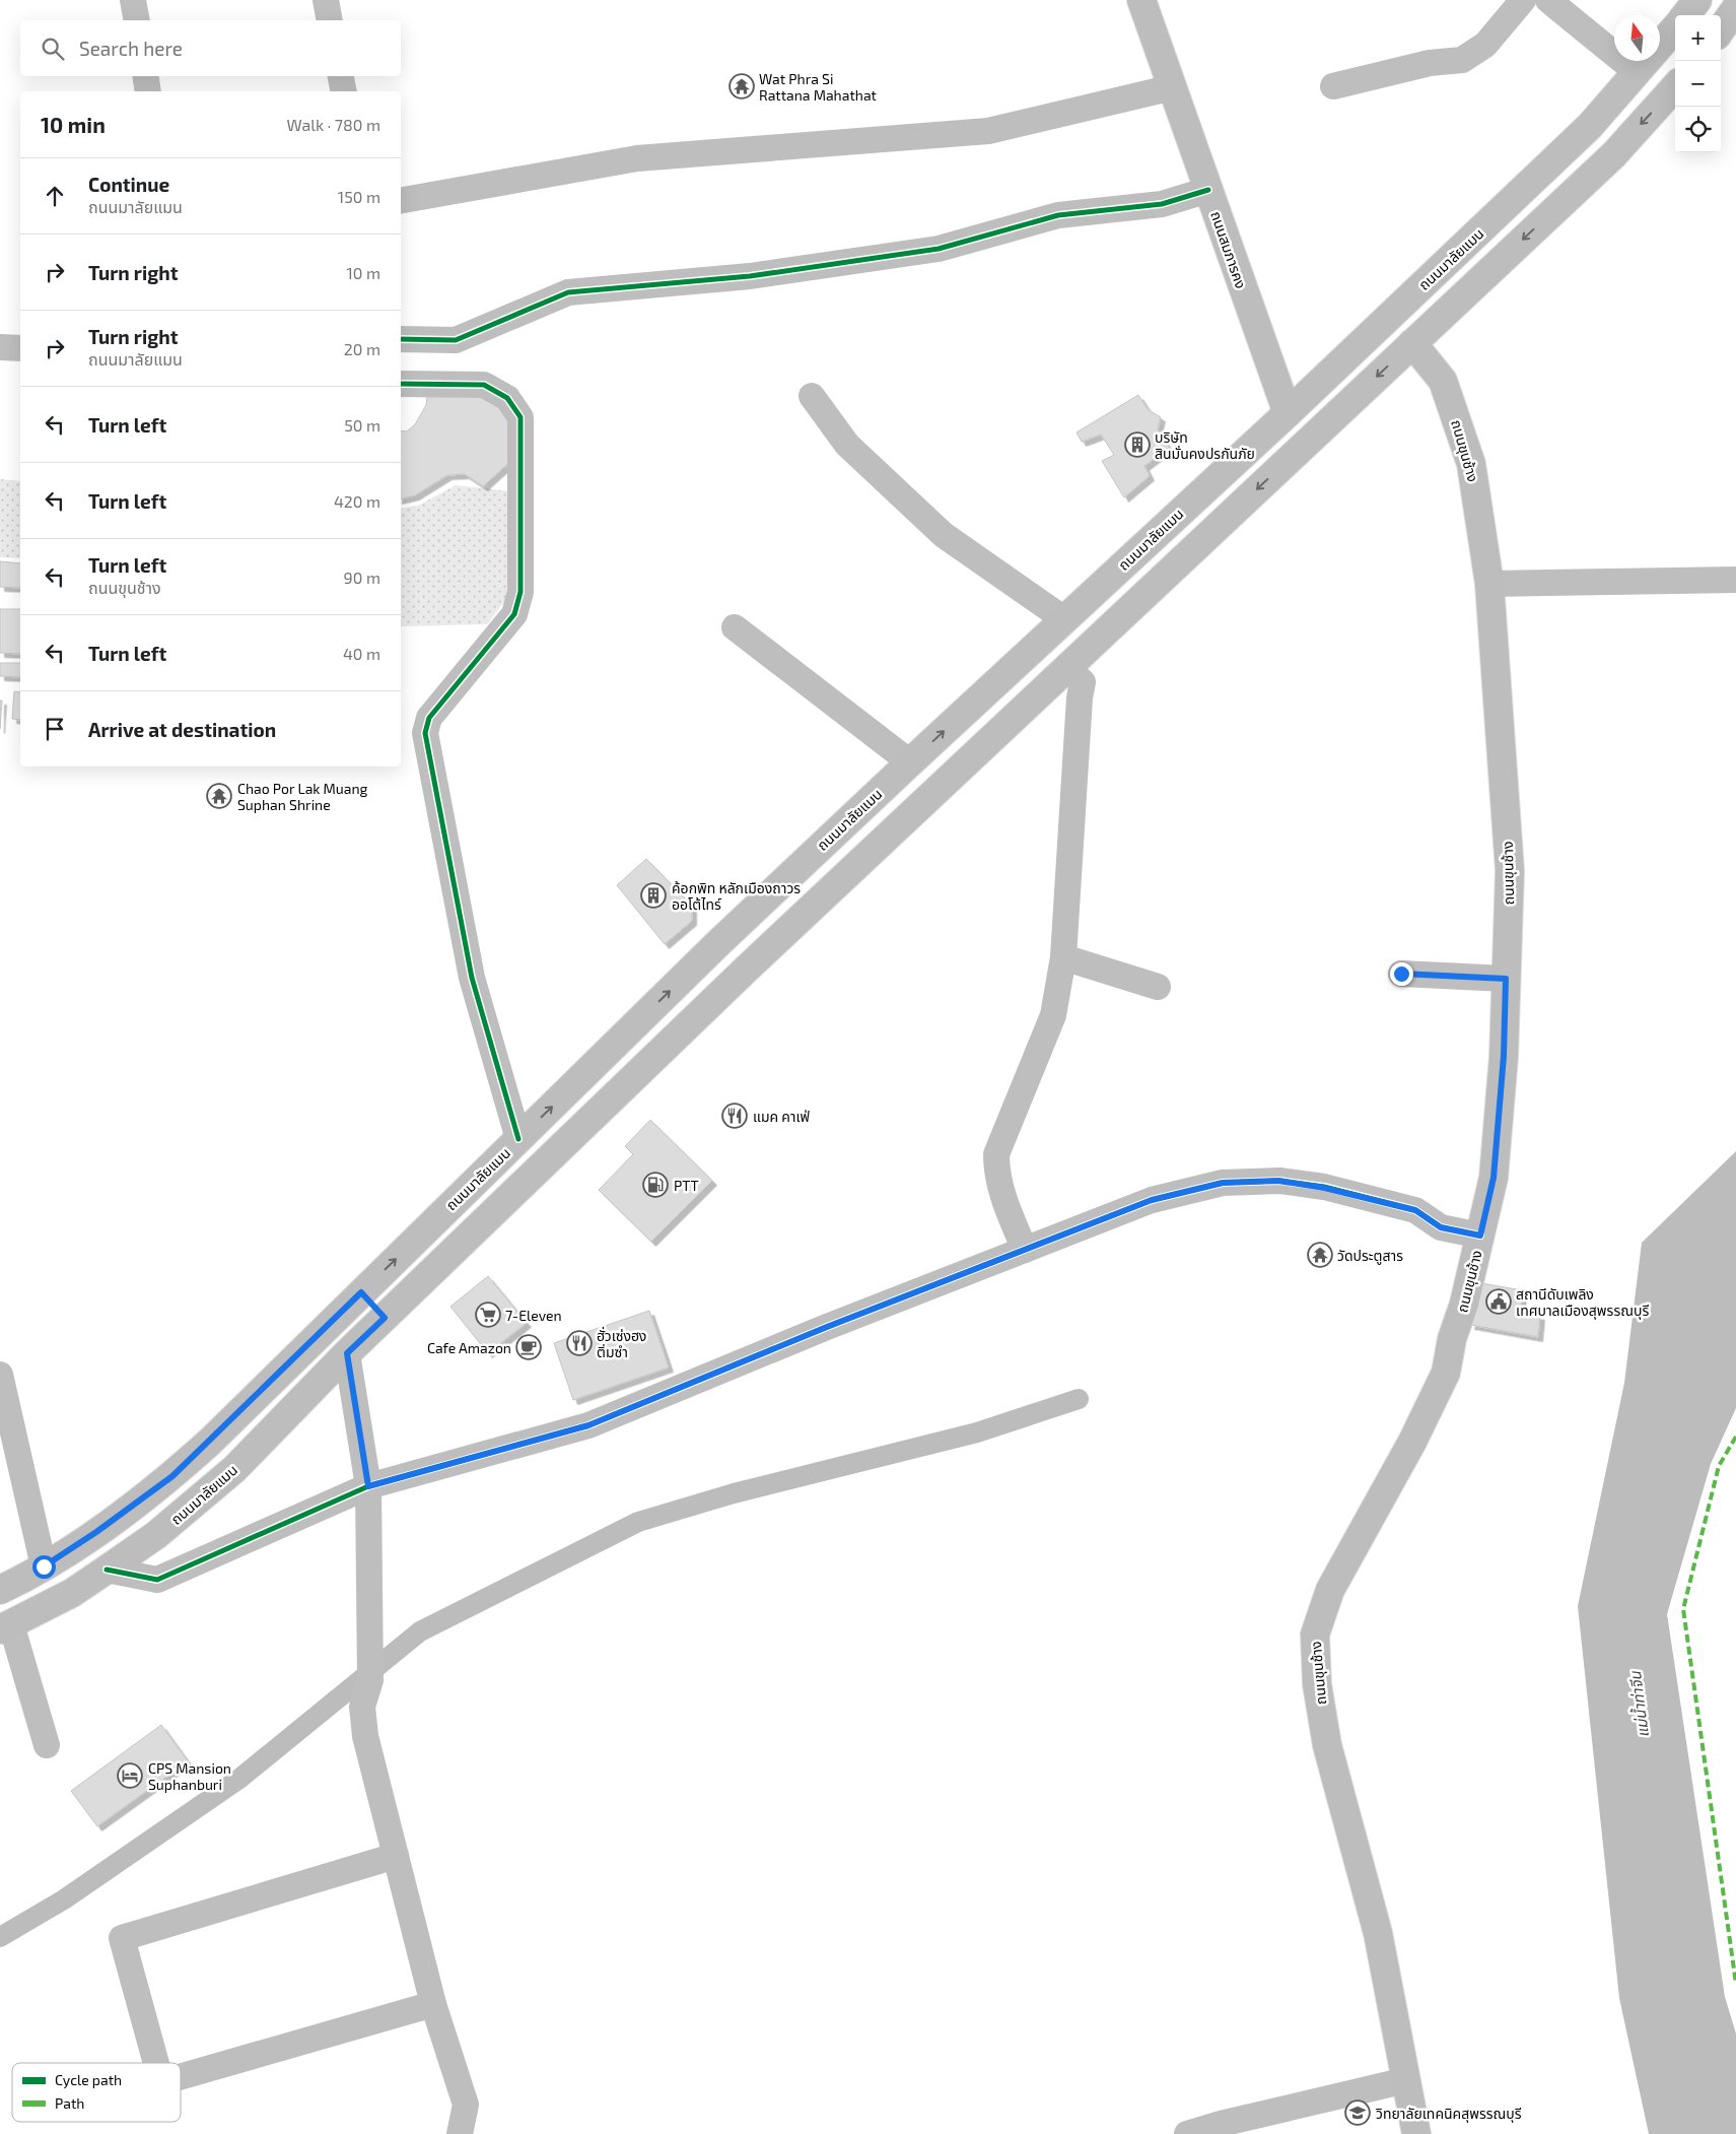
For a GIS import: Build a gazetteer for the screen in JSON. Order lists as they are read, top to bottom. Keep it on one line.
{"streets":{"main road":["ถนนสมภารคง","ถนนมาลัยแมน","ถนนขุนช้าง"]},"crossings":[["ถนนสมภารคง","ถนนมาลัยแมน"],["ถนนมาลัยแมน","ถนนขุนช้าง"]],"water":["แม่น้ำท่าจีน"],"places":{"temple":["Wat Phra Si Rattana Mahathat","Chao Por Lak Muang Suphan Shrine","วัดประตูสาร"],"building":["บริษัท สินมั่นคงปรกันภัย","ค้อกพิท หลักเมืองถาวร ออโต้ไทร์"],"restaurant":["แมค คาเฟ่","ฮั่วเซ่งฮง ติ่มซำ"],"fuel station":["PTT"],"public building":["สถานีดับเพลิง เทศบาลเมืองสุพรรณบุรี"],"supermarket":["7-Eleven"],"cafe":["Cafe Amazon"],"hotel":["CPS Mansion Suphanburi"],"school or university":["วิทยาลัยเทคนิคสุพรรณบุรี"]},"legend":["Cycle path","Path"],"north":"top","page":{"map_buttons":["+","−"],"search":"Search here","heading":["10 min","Walk · 780 m"],"list":[["Continue","ถนนมาลัยแมน","150 m"],["Turn right","10 m"],["Turn right","ถนนมาลัยแมน","20 m"],["Turn left","50 m"],["Turn left","420 m"],["Turn left","ถนนขุนช้าง","90 m"],["Turn left","40 m"],"Arrive at destination"]}}
